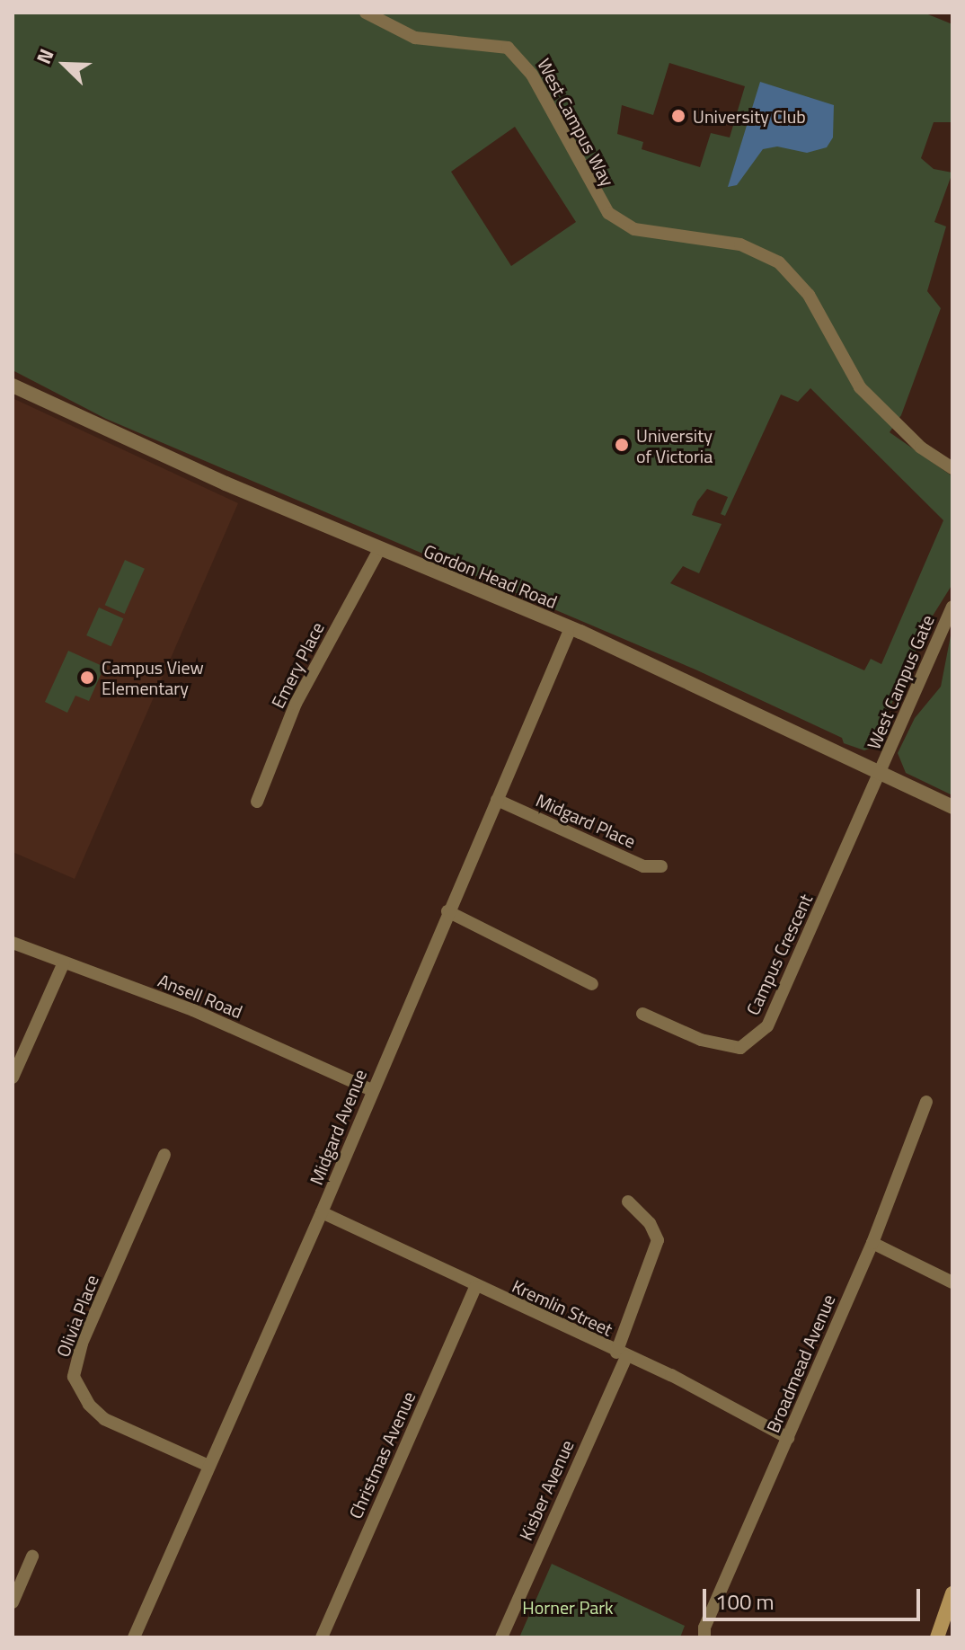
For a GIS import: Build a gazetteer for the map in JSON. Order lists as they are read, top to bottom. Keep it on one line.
{"streets":{"street":["West Campus Way","Gordon Head Road","Emery Place","West Campus Gate","Midgard Place","Campus Crescent","Ansell Road","Midgard Avenue","Kremlin Street","Olivia Place","Broadmead Avenue","Christmas Avenue","Kisber Avenue"]},"crossings":[["Gordon Head Road","Emery Place"],["Gordon Head Road","West Campus Gate"],["Gordon Head Road","Campus Crescent"],["Gordon Head Road","Midgard Avenue"],["West Campus Gate","Campus Crescent"],["Midgard Place","Midgard Avenue"],["Ansell Road","Midgard Avenue"],["Midgard Avenue","Kremlin Street"],["Midgard Avenue","Olivia Place"],["Kremlin Street","Broadmead Avenue"],["Kremlin Street","Christmas Avenue"],["Kremlin Street","Kisber Avenue"]],"parks":["Horner Park"],"places":["University Club","University of Victoria","Campus View Elementary"],"scale_bar":"100 m","north":"top left"}
